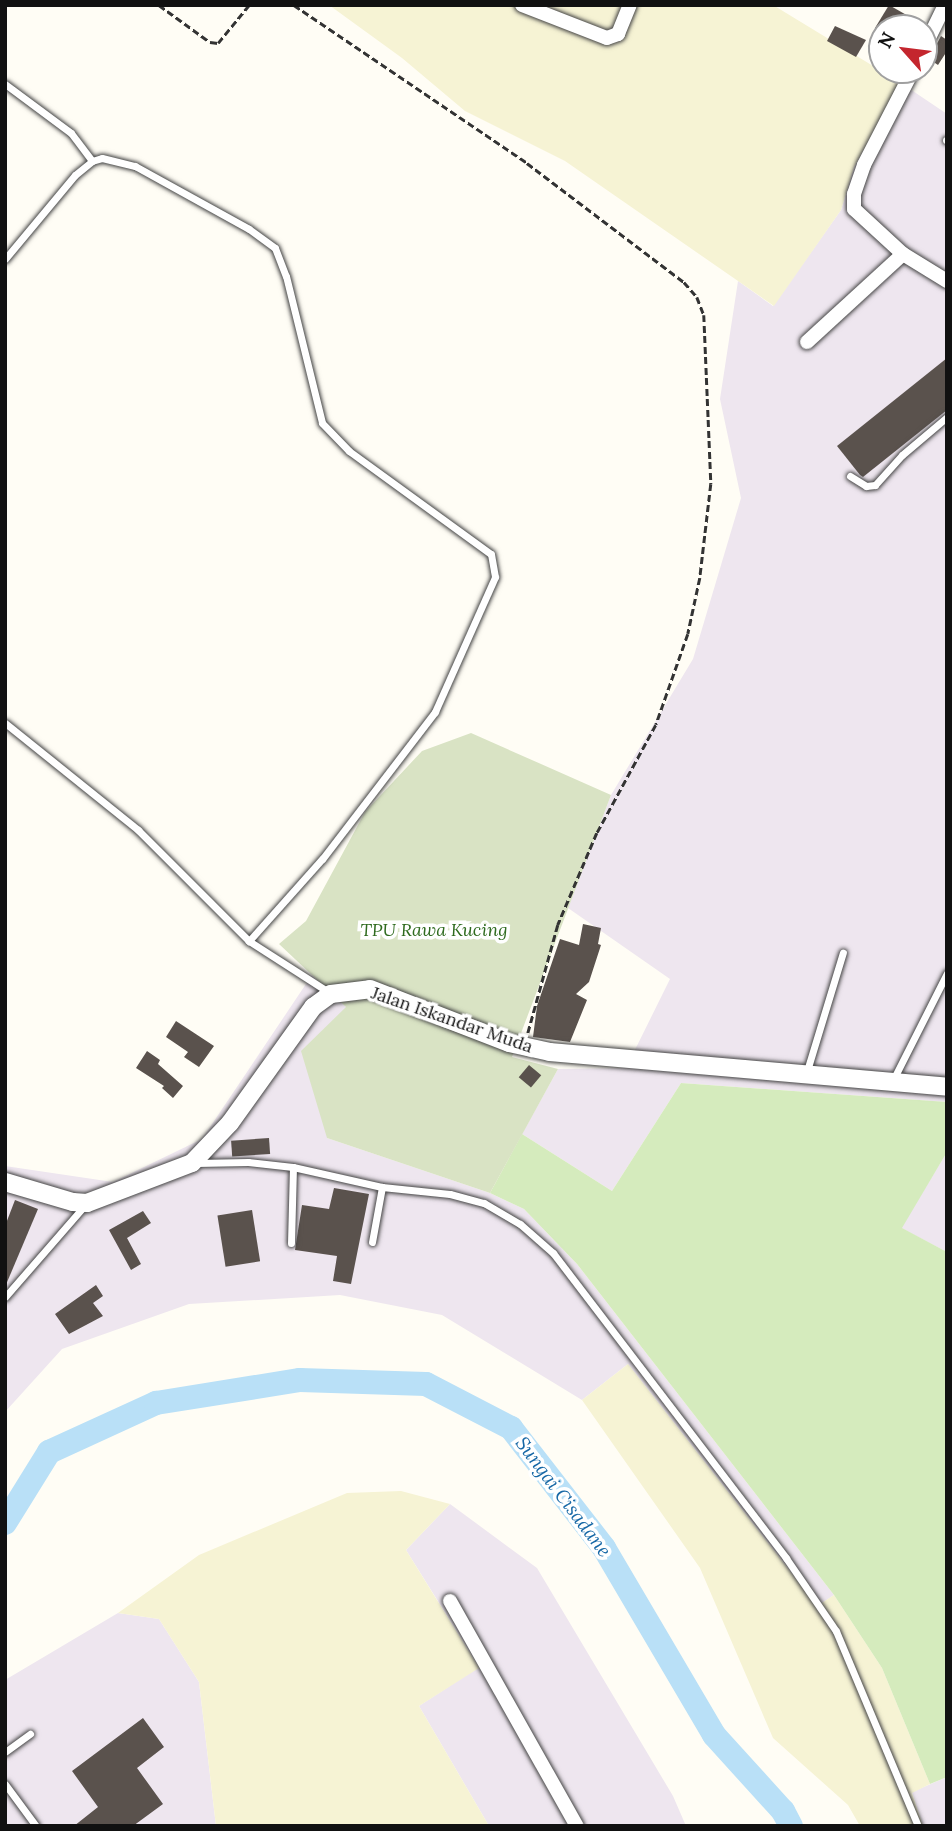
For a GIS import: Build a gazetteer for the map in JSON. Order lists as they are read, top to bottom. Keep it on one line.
{"streets":{"street":["Jalan Iskandar Muda"]},"water":["Sungai Cisadane"],"parks":["TPU Rawa Kucing"],"north":"top left"}
